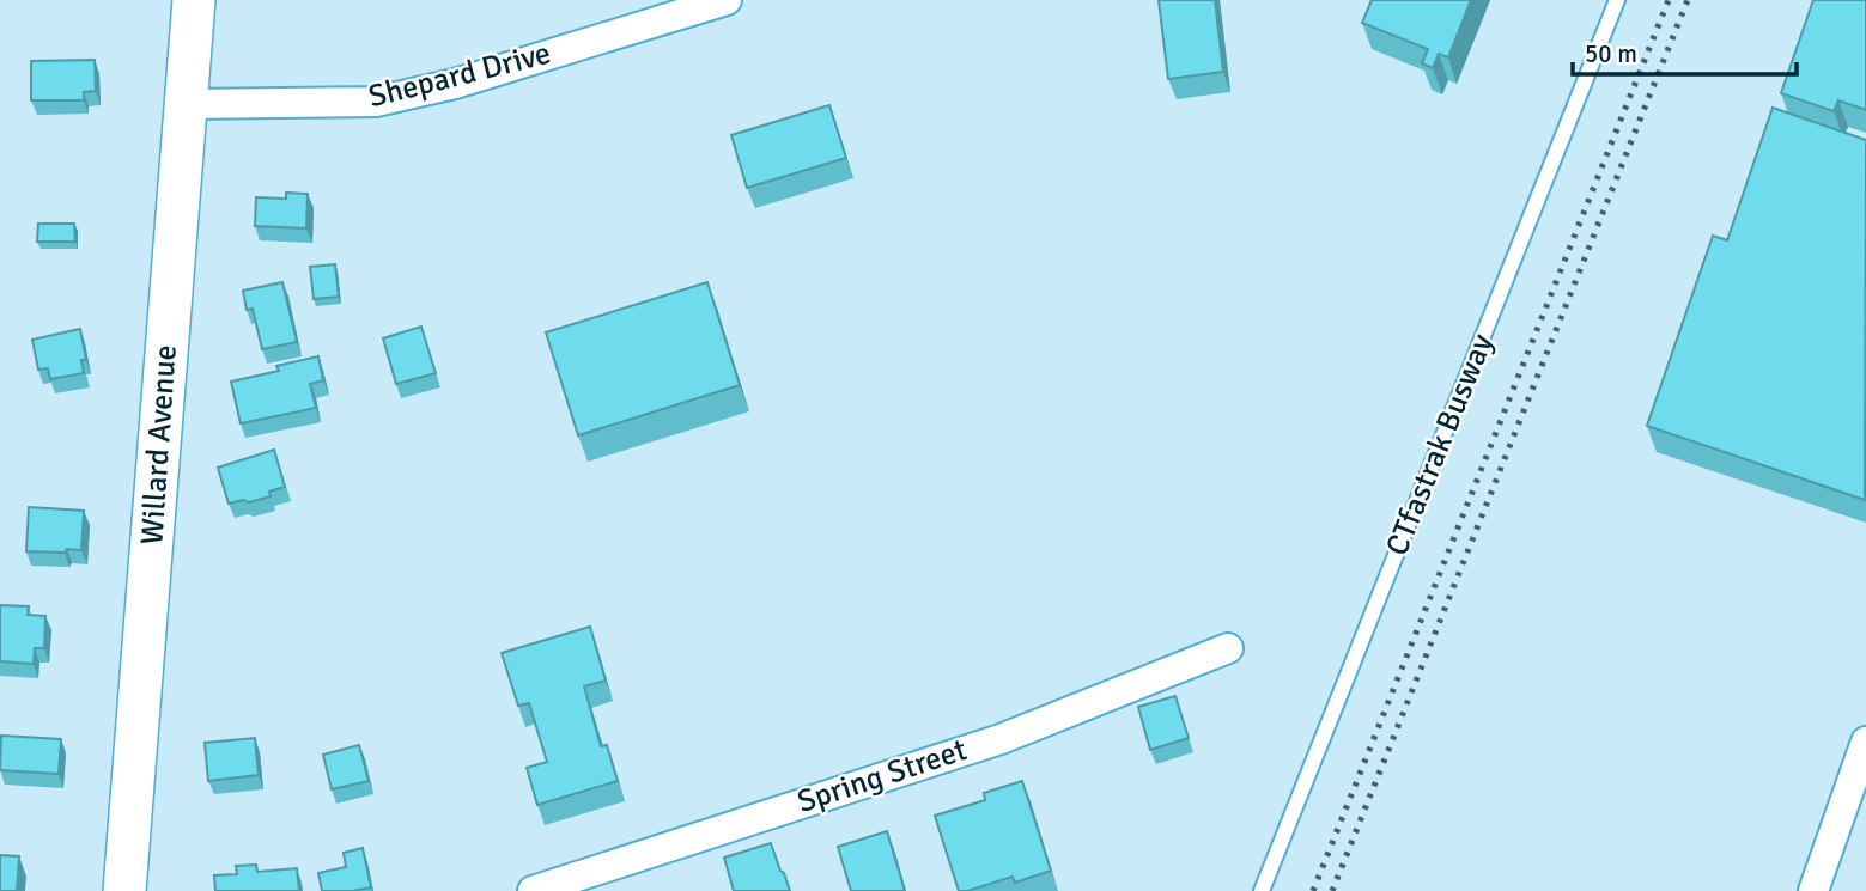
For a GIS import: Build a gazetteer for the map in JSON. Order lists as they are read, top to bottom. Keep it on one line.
{"streets":{"main road":["Willard Avenue"],"street":["Shepard Drive","Spring Street"],"lane":["CTfastrak Busway"]},"crossings":[["Shepard Drive","Willard Avenue"]],"scale_bar":"50 m"}
